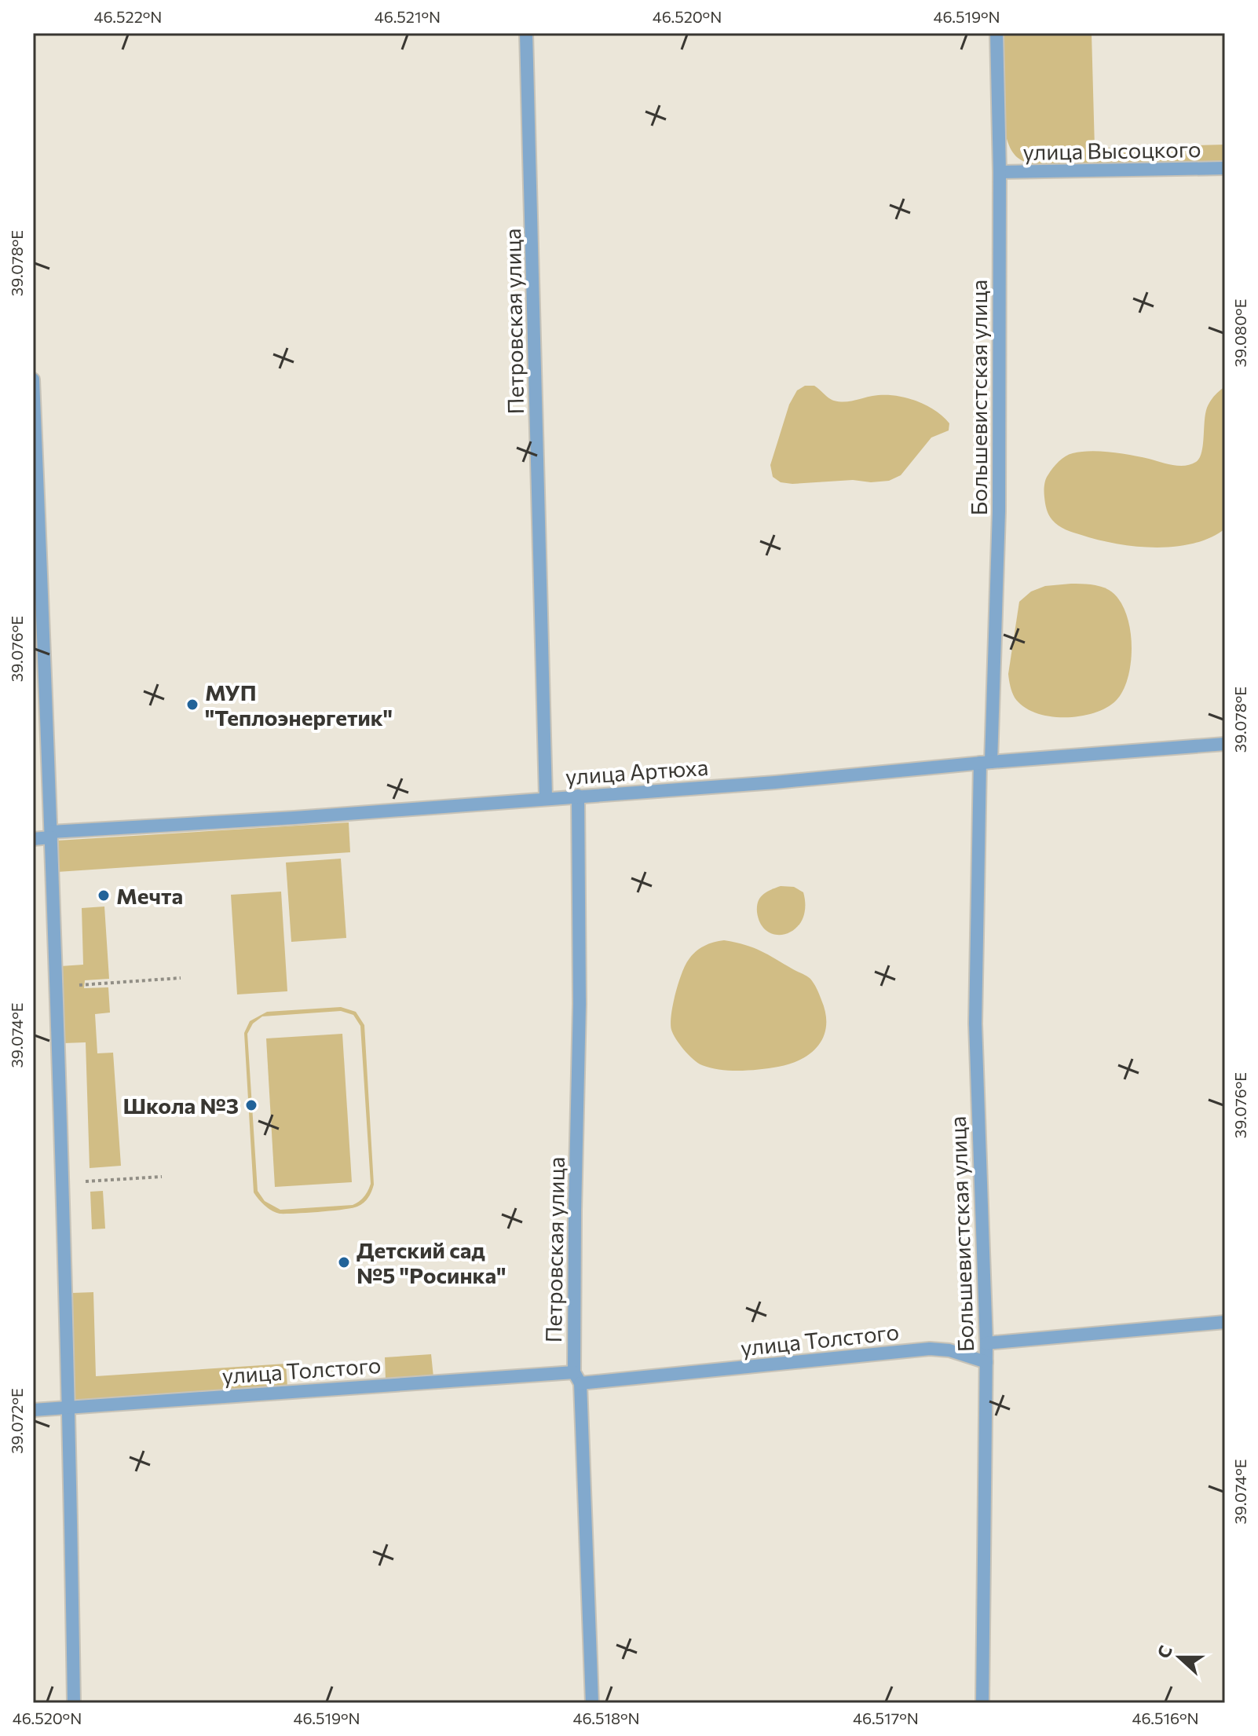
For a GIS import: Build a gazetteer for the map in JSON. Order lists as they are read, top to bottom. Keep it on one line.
{"streets":{"street":["улица Высоцкого","Петровская улица","Большевистская улица","улица Артюха","улица Толстого"]},"crossings":[["улица Высоцкого","Большевистская улица"],["Петровская улица","улица Артюха"],["Петровская улица","улица Толстого"],["Большевистская улица","улица Артюха"],["Большевистская улица","улица Толстого"]],"places":["МУП \"Теплоэнергетик\"","Мечта","Школа №3","Детский сад №5 \"Росинка\""],"north":"left","coordinates":["46.522°N","46.521°N","46.520°N","46.519°N","39.078°E","39.080°E","39.076°E","39.074°E","39.072°E","46.518°N","46.517°N","46.516°N"]}
